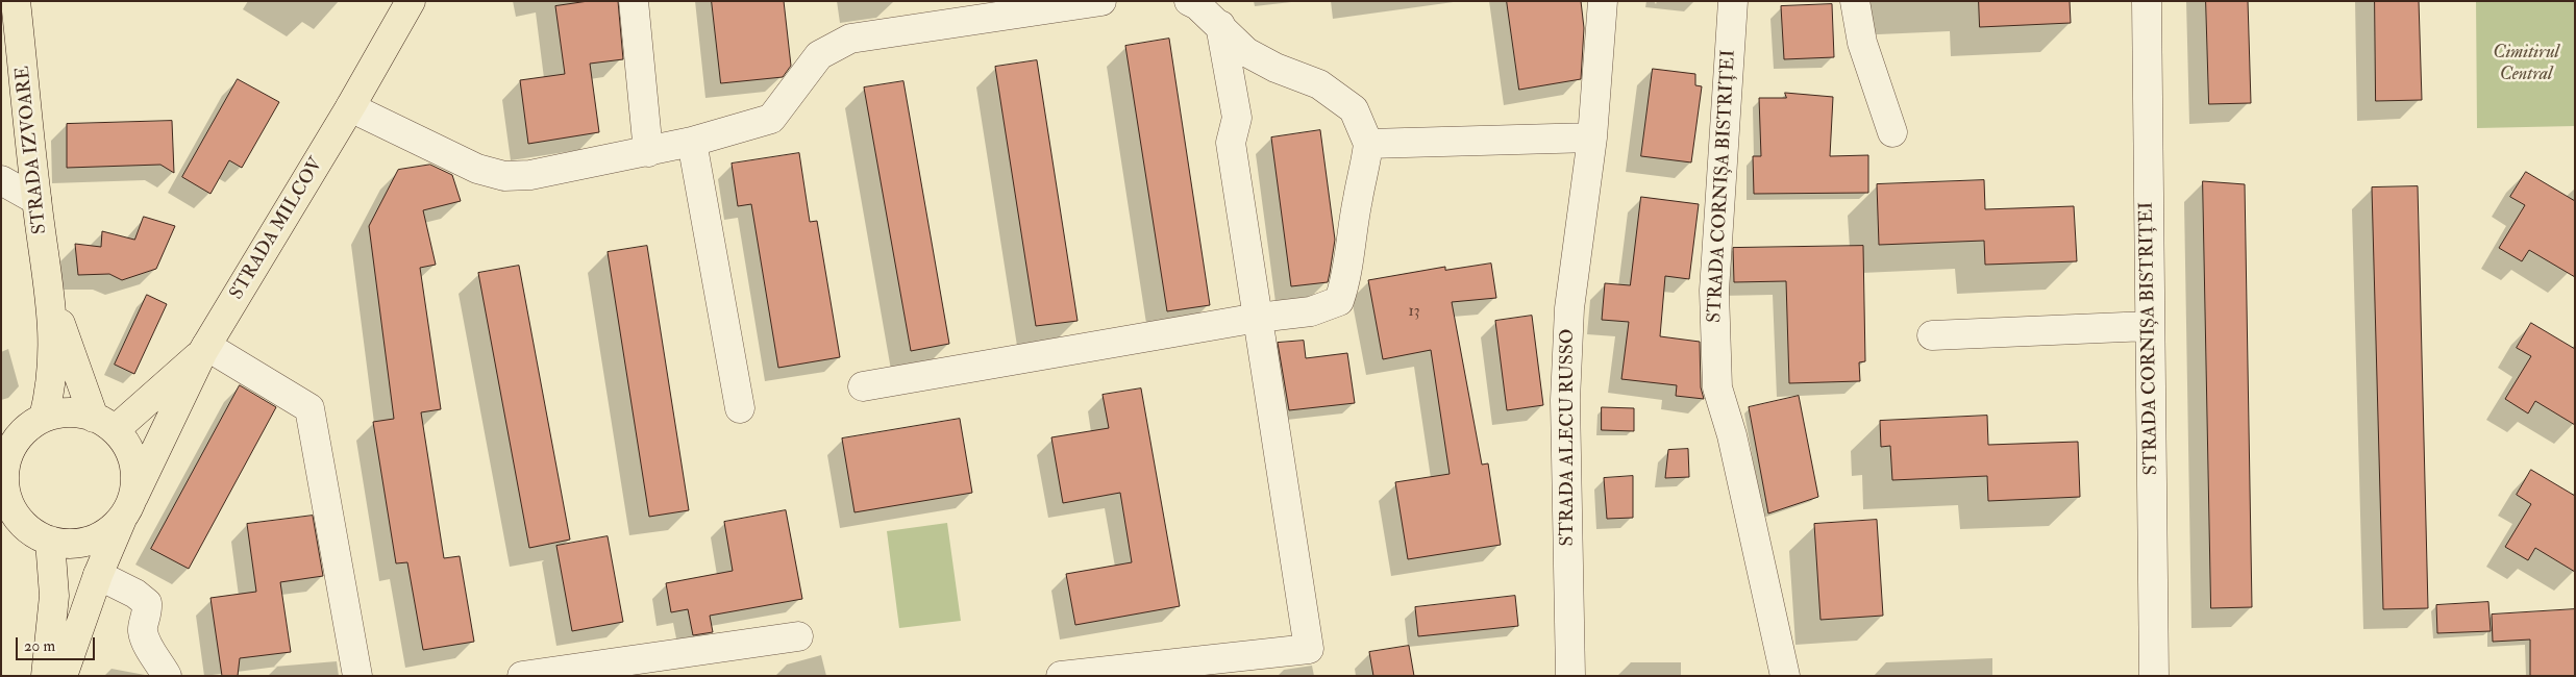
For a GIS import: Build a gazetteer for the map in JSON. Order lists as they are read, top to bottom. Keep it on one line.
{"streets":{"main road":["STRADA IZVOARE","STRADA MILCOV"],"street":["STRADA CORNIȘA BISTRIȚEI","STRADA ALECU RUSSO"]},"crossings":[["STRADA IZVOARE","STRADA MILCOV"]],"parks":["Cimitirul Central"],"house_numbers":["13"],"scale_bar":"20 m"}
